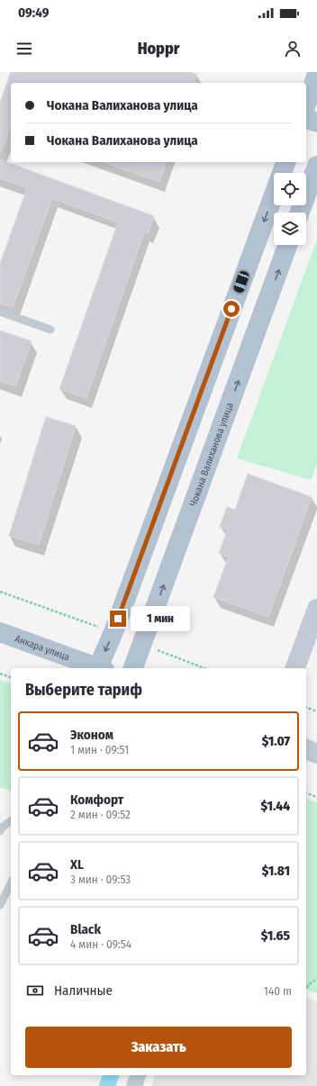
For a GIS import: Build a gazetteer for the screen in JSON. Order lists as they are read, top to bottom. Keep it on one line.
{"streets":{"main road":["Чокана Валиханова улица","Анкара улица"]},"page":{"status":"09:49","header":"Hoppr","banner":["Чокана Валиханова улица","Чокана Валиханова улица"],"bubble":"1 мин","heading":"Выберите тариф","list":[{"name":"Эконом","note":"1 мин · 09:51","value":"$1.07"},{"name":"Комфорт","note":"2 мин · 09:52","value":"$1.44"},{"name":"XL","note":"3 мин · 09:53","value":"$1.81"},{"name":"Black","note":"4 мин · 09:54","value":"$1.65"}],"pay":["Наличные","140 m"],"buttons":"Заказать"}}
